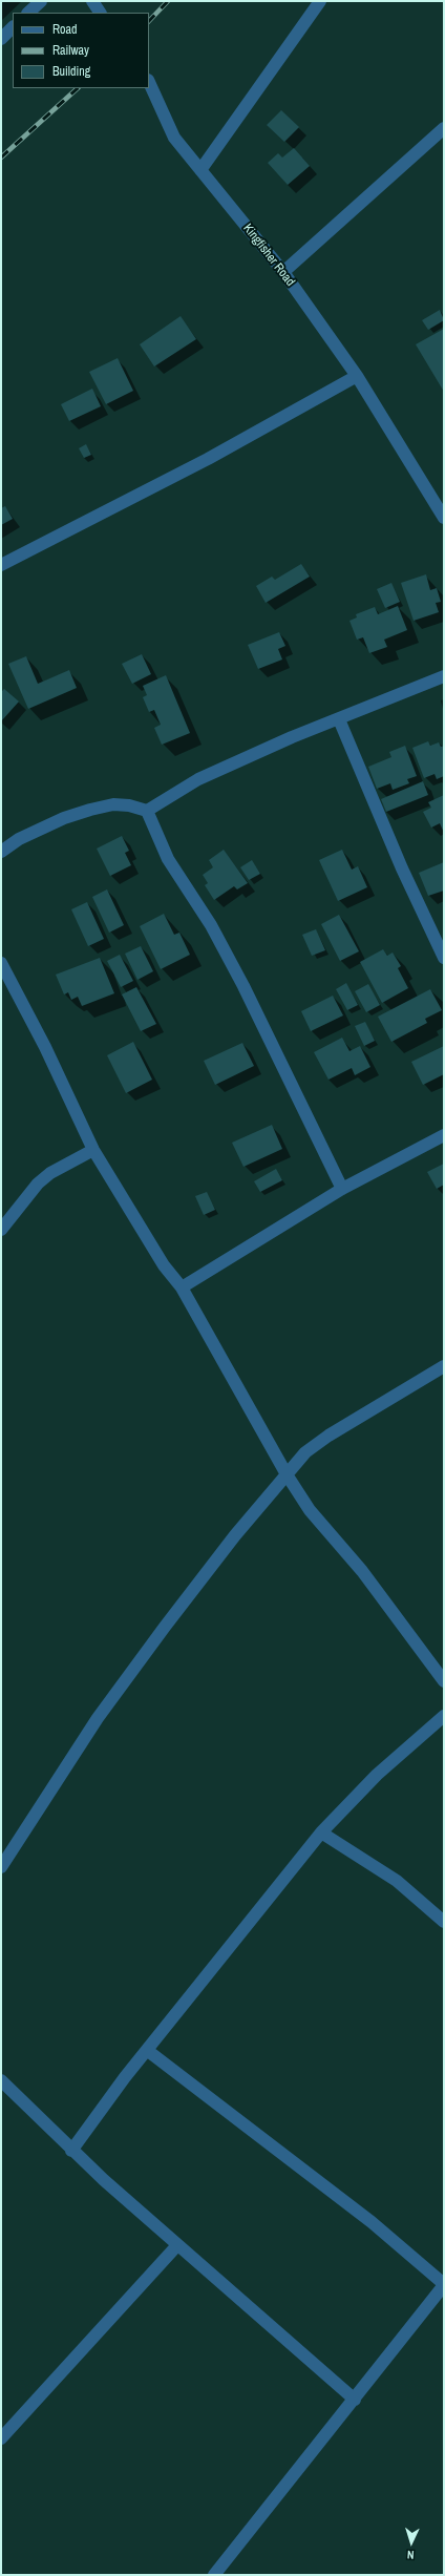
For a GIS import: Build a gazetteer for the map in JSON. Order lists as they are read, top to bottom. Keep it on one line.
{"streets":{"street":["Kingfisher Road"]},"legend":["Road","Railway","Building"],"north":"bottom"}
